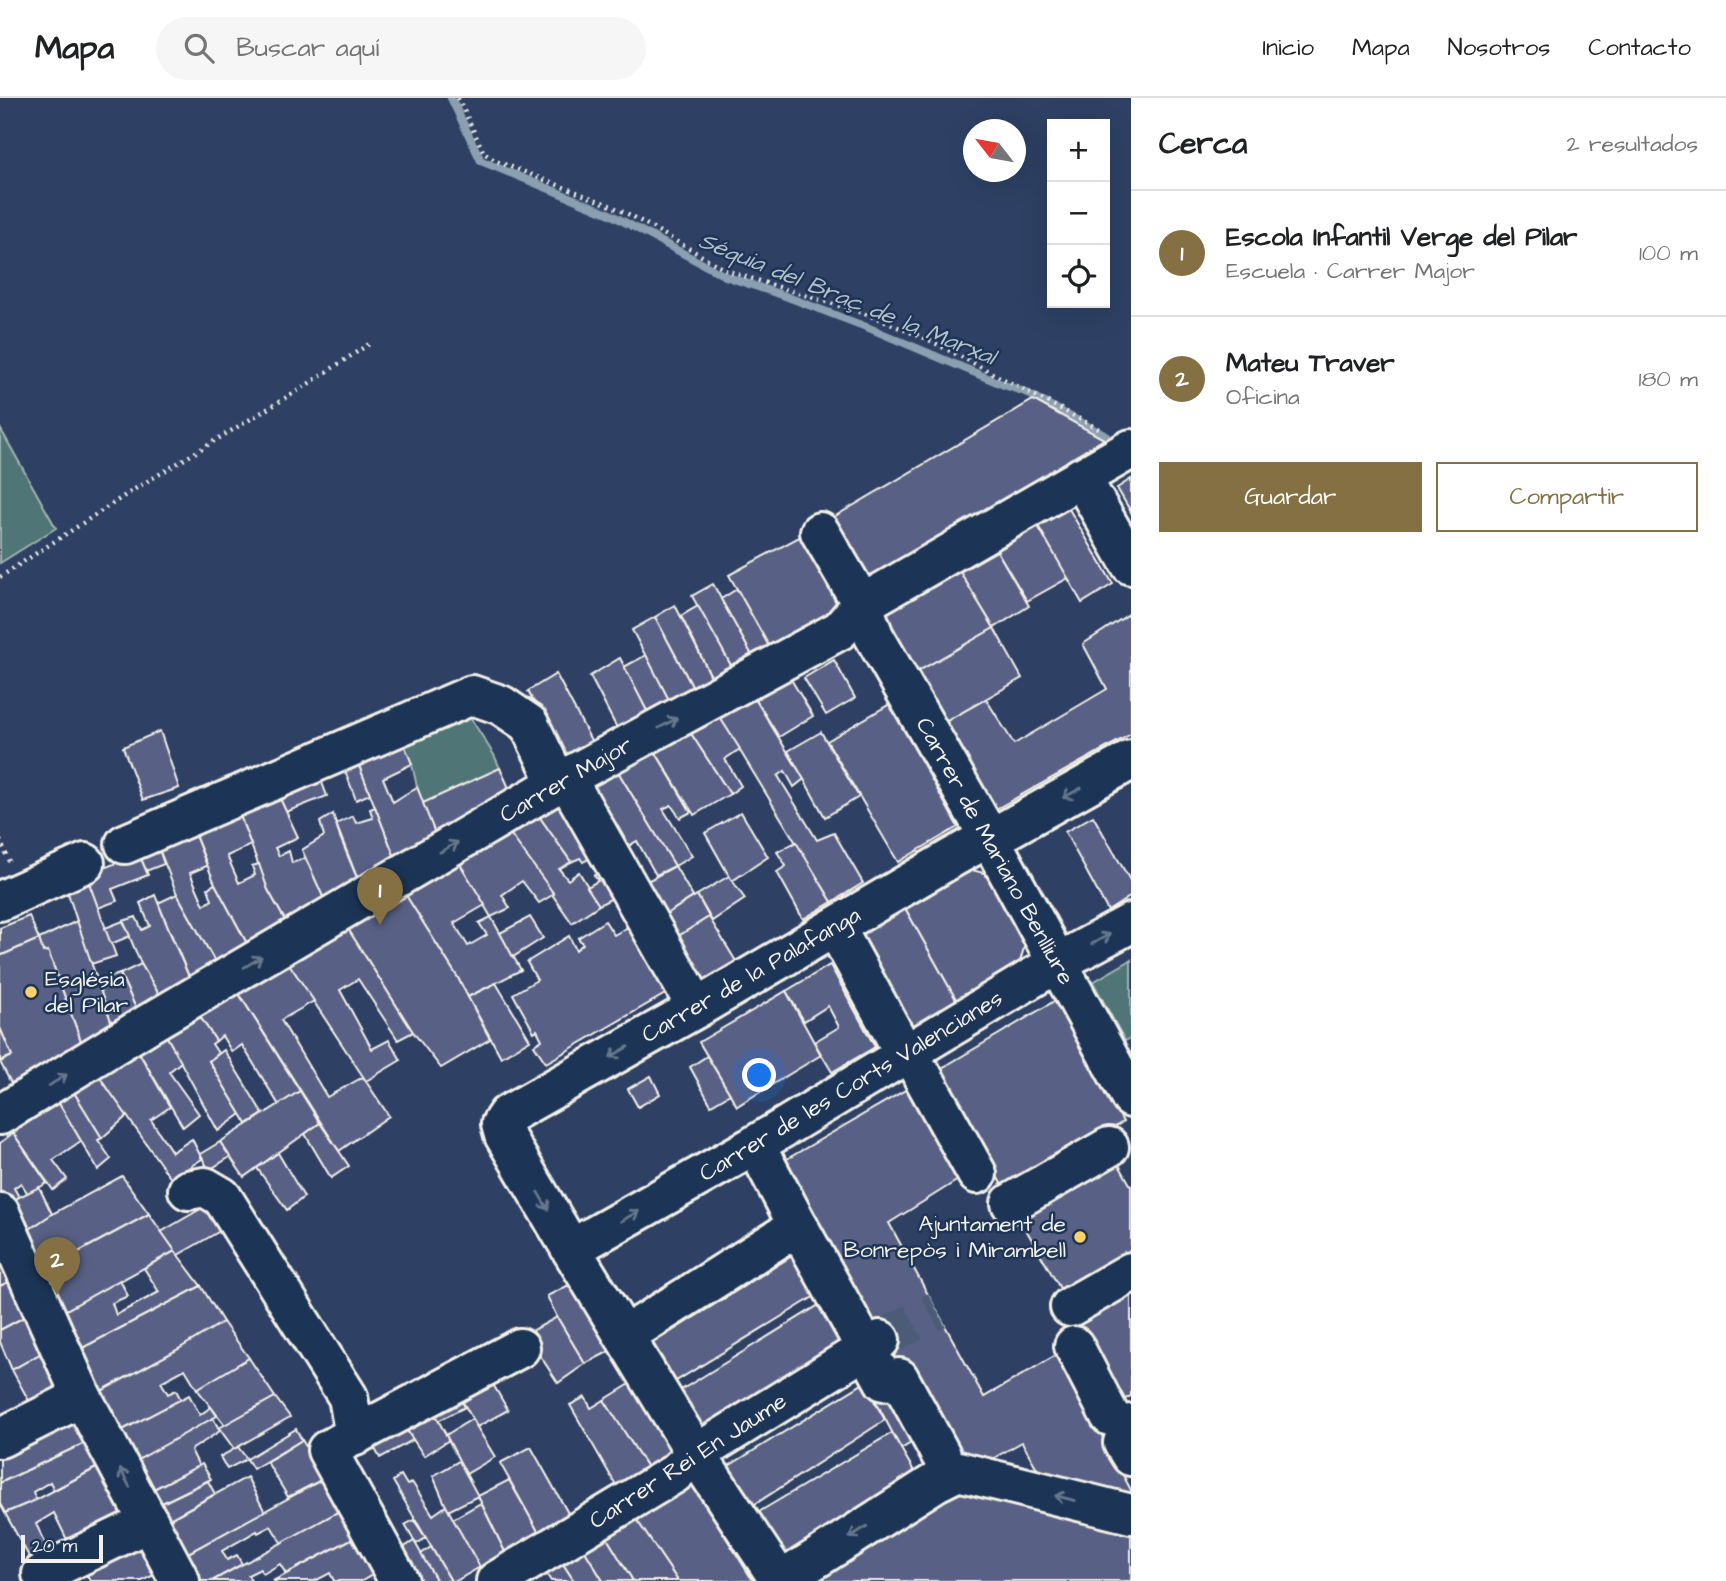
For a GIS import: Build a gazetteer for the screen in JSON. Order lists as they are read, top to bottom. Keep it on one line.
{"streets":{"street":["Carrer Major","Carrer de Mariano Benlliure","Carrer de la Palafanga","Carrer de les Corts Valencianes","Carrer Rei En Jaume"]},"crossings":[["Carrer Major","Carrer de Mariano Benlliure"],["Carrer de Mariano Benlliure","Carrer de la Palafanga"],["Carrer de Mariano Benlliure","Carrer de les Corts Valencianes"],["Carrer de la Palafanga","Carrer de les Corts Valencianes"]],"one_way":["Carrer Major","Carrer de la Palafanga"],"water":["Séquia del Braç de la Marxal"],"places":["Església del Pilar","Ajuntament de Bonrepòs i Mirambell"],"scale_bar":"20 m","north":"top left","page":{"header":"Mapa","search":"Buscar aquí","nav":["Inicio","Mapa","Nosotros","Contacto"],"heading":["Cerca","2 resultados"],"map_buttons":["+","−"],"list":[{"mark":"1","name":"Escola Infantil Verge del Pilar","note":"Escuela · Carrer Major","value":"100 m"},{"mark":"2","name":"Mateu Traver","note":"Oficina","value":"180 m"}],"buttons":["Guardar","Compartir"],"pins":["1","2"],"scale":"20 m"}}
